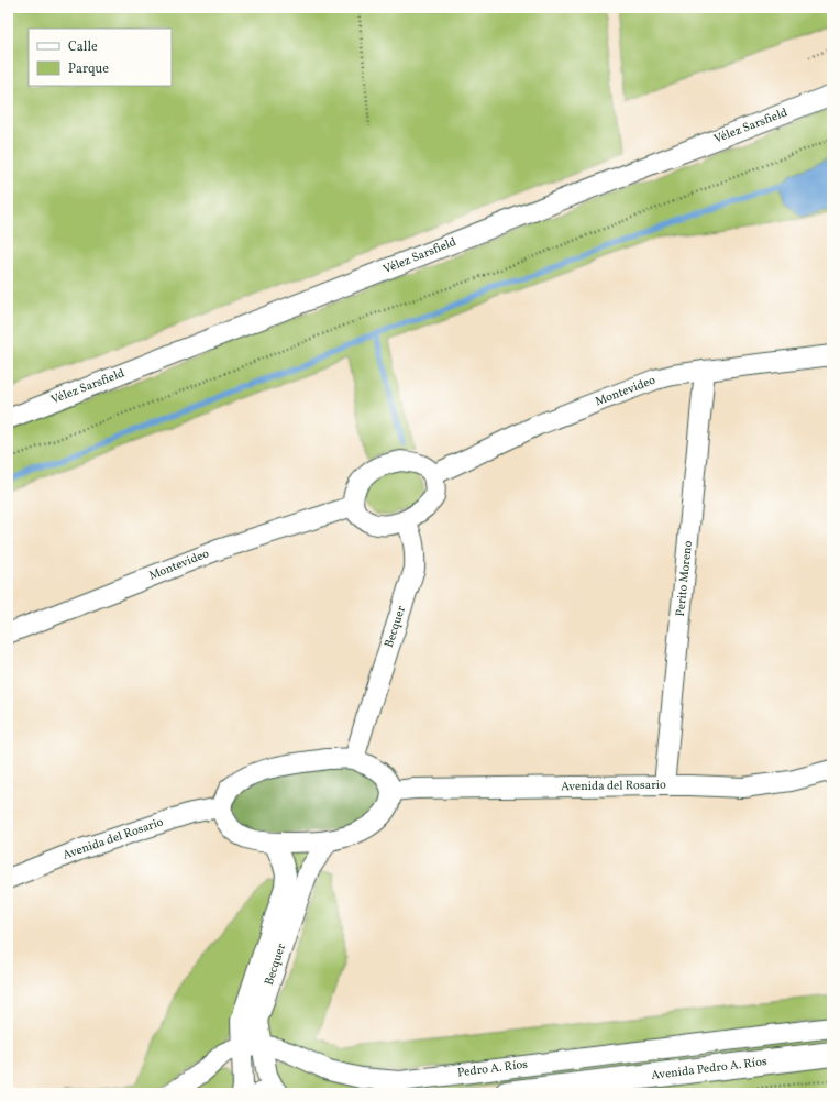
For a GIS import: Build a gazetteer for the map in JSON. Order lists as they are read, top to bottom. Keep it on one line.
{"streets":{"main road":["Avenida Pedro A. Ríos"],"street":["Vélez Sarsfield","Montevideo","Perito Moreno","Becquer","Avenida del Rosario","Pedro A. Ríos"]},"crossings":[["Montevideo","Perito Moreno"],["Montevideo","Becquer"],["Perito Moreno","Avenida del Rosario"],["Becquer","Pedro A. Ríos"]],"legend":["Calle","Parque"]}
